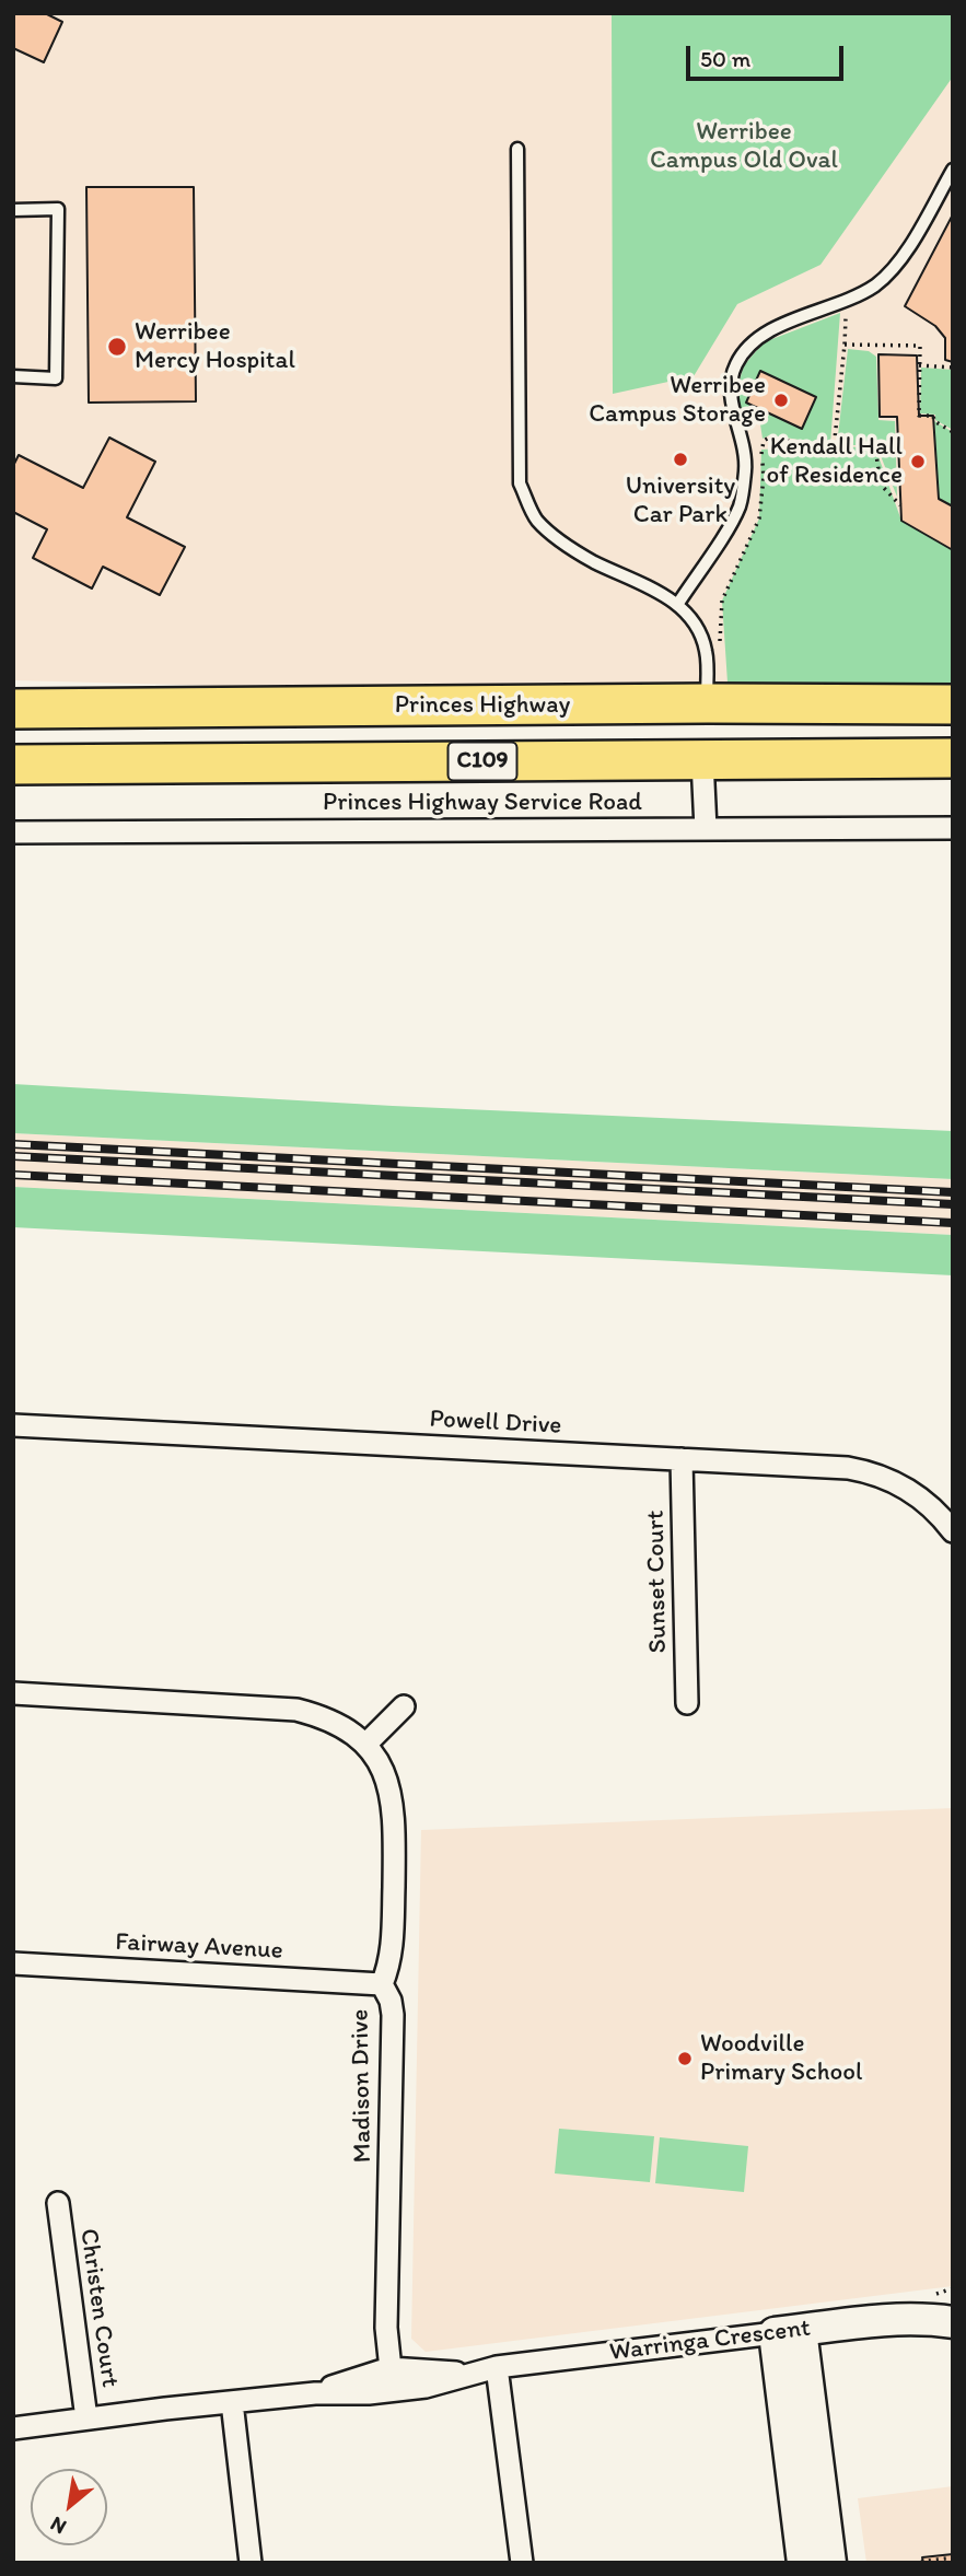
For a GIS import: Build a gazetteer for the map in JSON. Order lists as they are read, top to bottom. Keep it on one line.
{"streets":{"highway":["Princes Highway","C109"],"street":["Princes Highway Service Road","Powell Drive","Sunset Court","Fairway Avenue","Madison Drive","Christen Court","Warringa Crescent"]},"crossings":[["Powell Drive","Sunset Court"],["Fairway Avenue","Madison Drive"],["Madison Drive","Warringa Crescent"],["Christen Court","Warringa Crescent"]],"parks":["Werribee Campus Old Oval"],"places":["Werribee Mercy Hospital","Werribee Campus Storage","University Car Park","Kendall Hall of Residence","Woodville Primary School"],"scale_bar":"50 m","north":"bottom left"}
